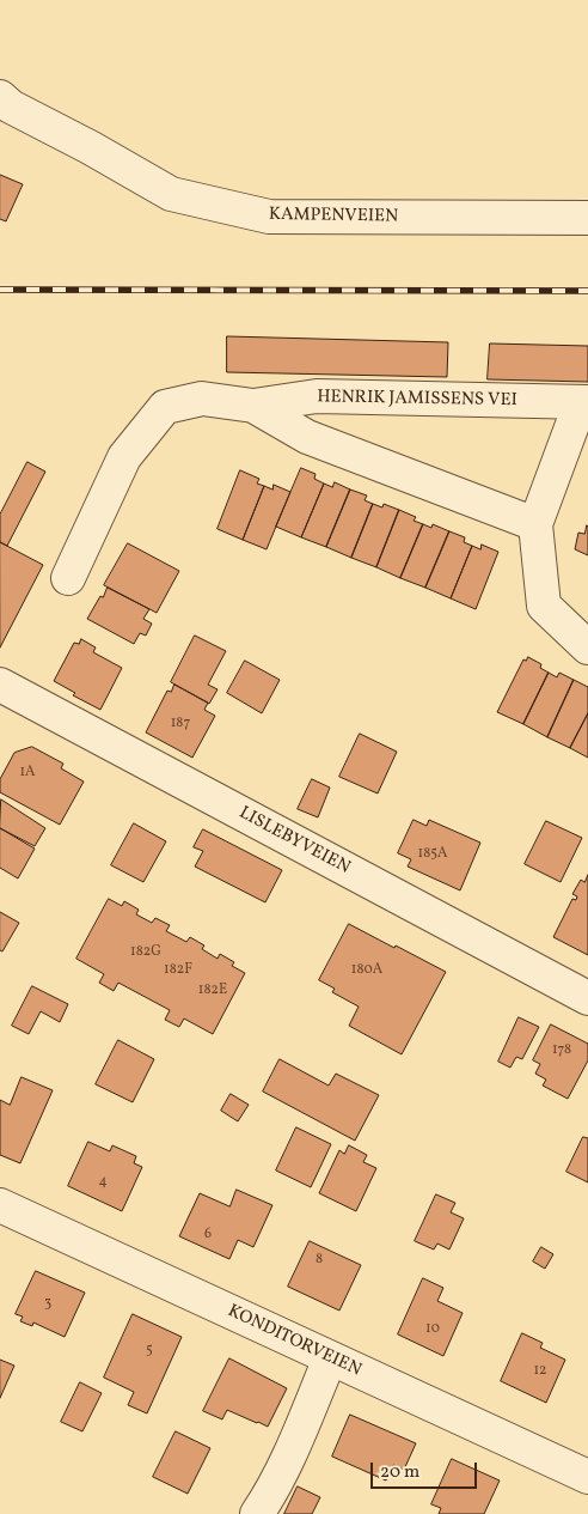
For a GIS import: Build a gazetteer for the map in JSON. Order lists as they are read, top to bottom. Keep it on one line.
{"streets":{"street":["KAMPENVEIEN","HENRIK JAMISSENS VEI","LISLEBYVEIEN","KONDITORVEIEN"]},"house_numbers":["187","1A","185A","182G","182F","180A","182E","178","4","6","8","3","10","5","12"],"scale_bar":"20 m"}
